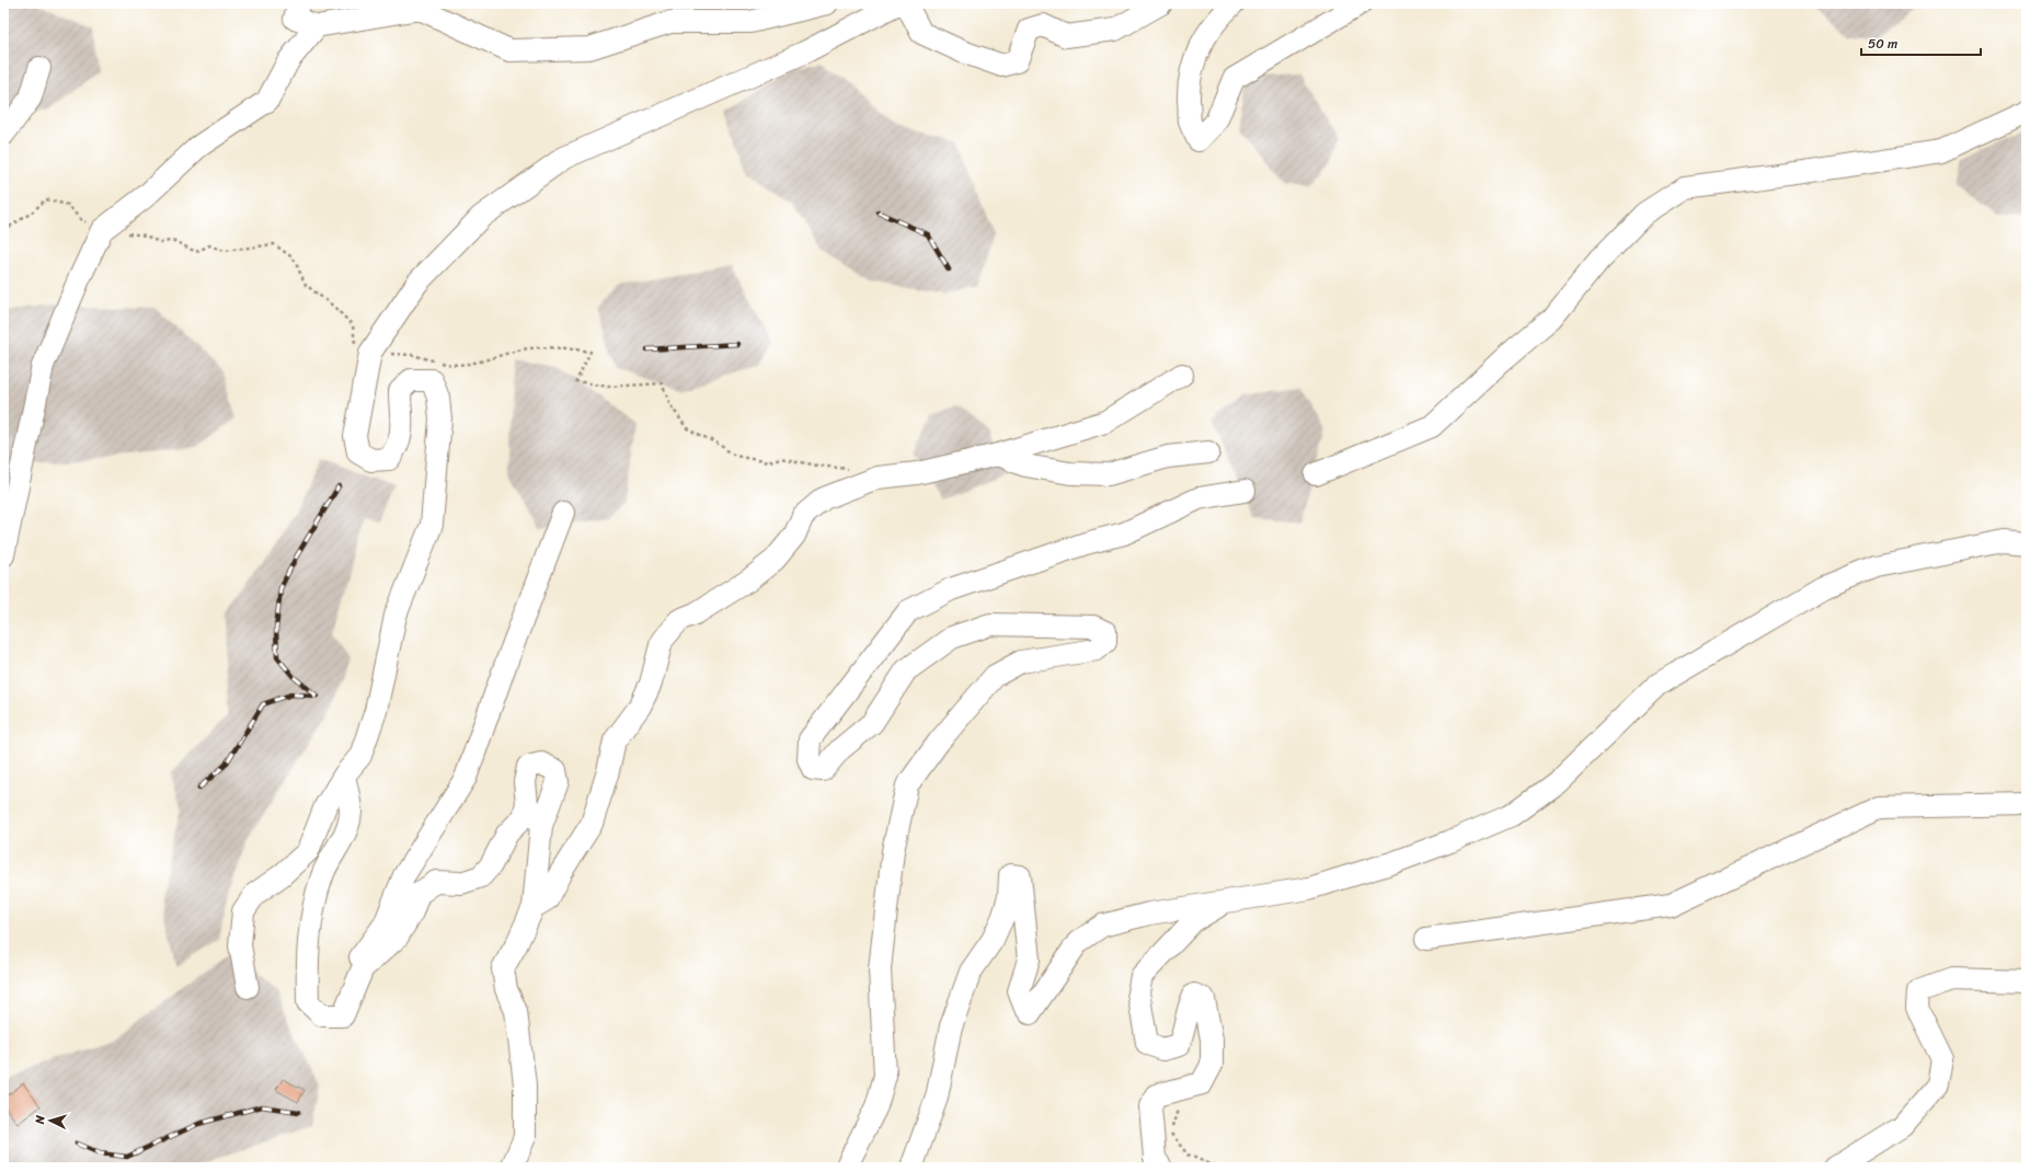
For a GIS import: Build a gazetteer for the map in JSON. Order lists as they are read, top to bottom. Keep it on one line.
{"scale_bar":"50 m","north":"left"}
